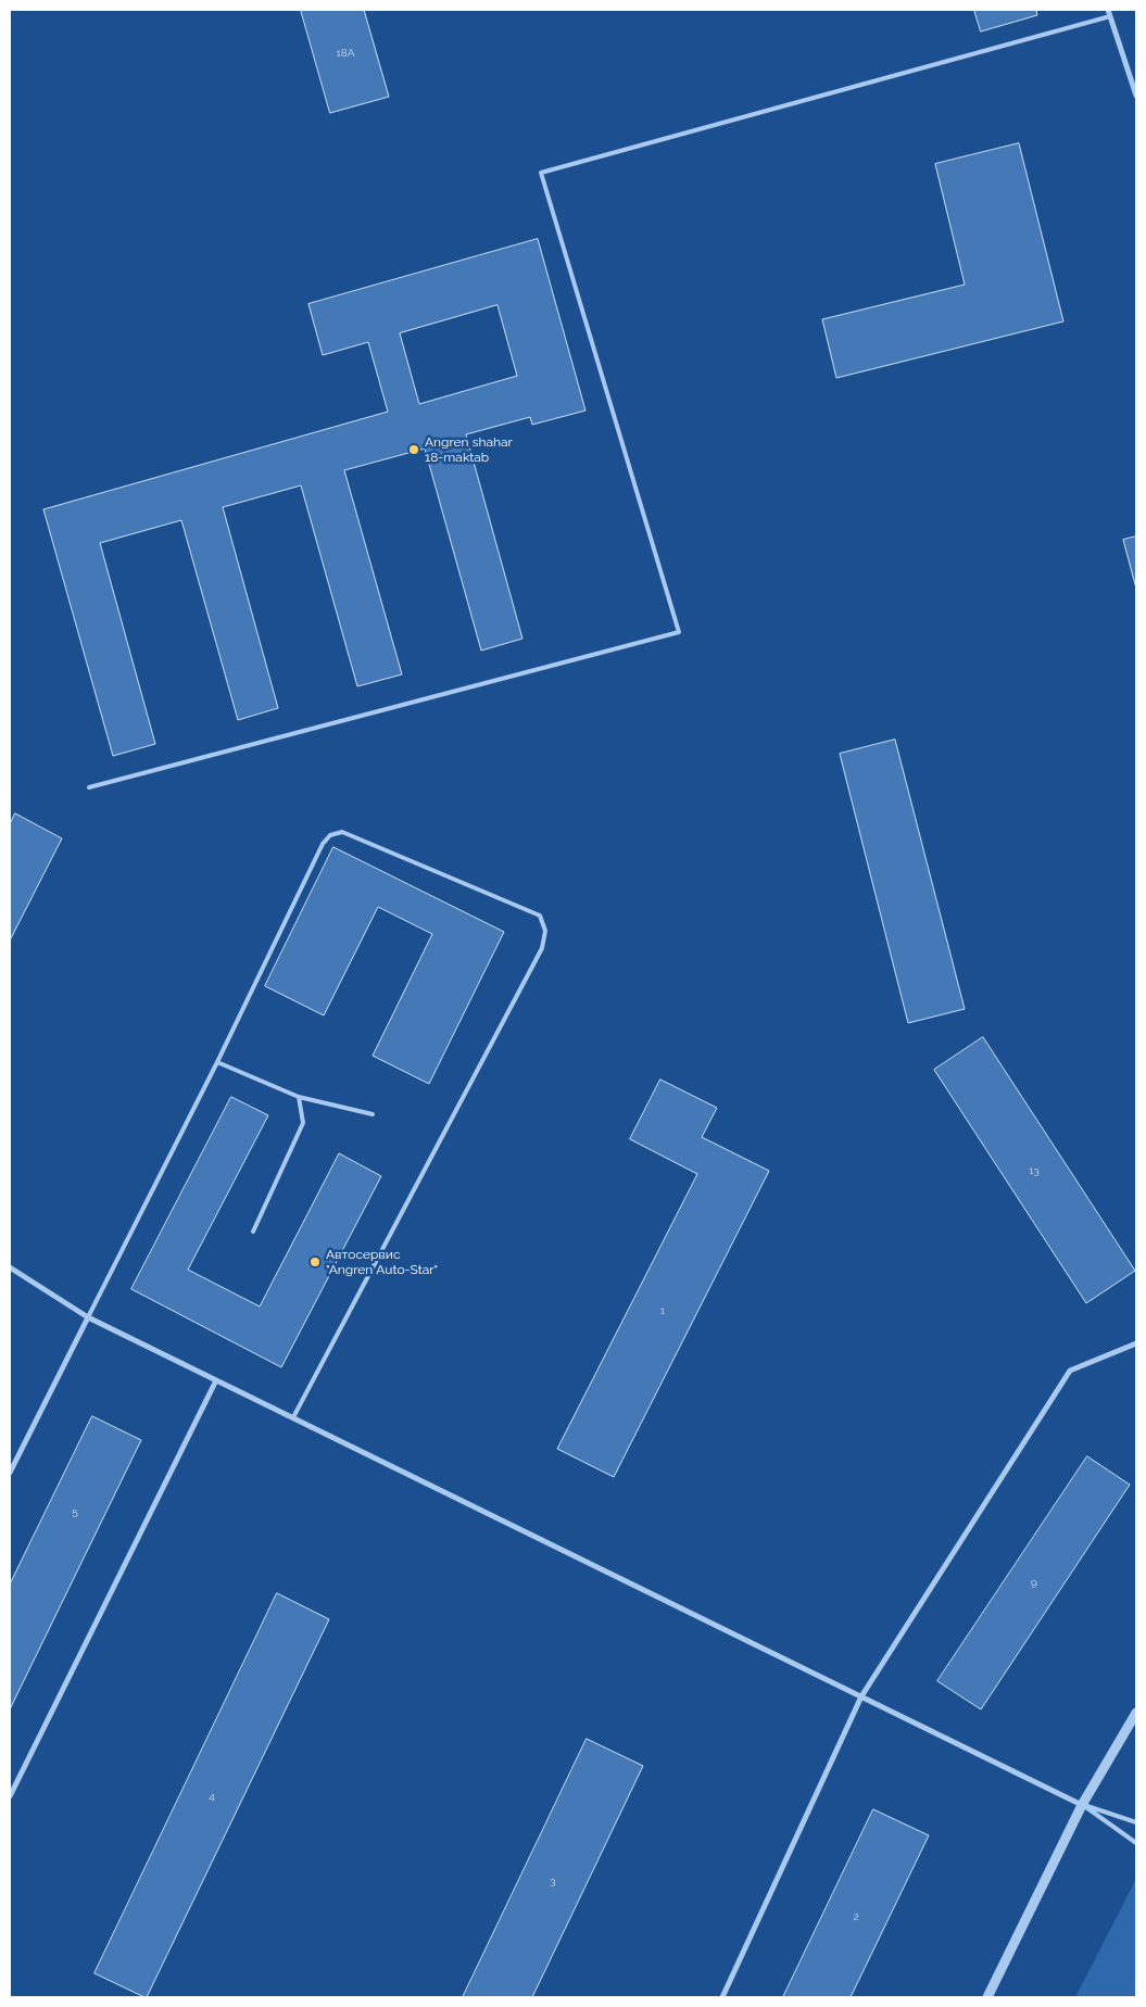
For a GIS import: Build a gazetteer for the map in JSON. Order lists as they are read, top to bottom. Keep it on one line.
{"places":["Angren shahar 18-maktab","Автосервис \"Angren Auto-Star\""],"house_numbers":["18А","13","1","5","9","4","3","2"]}
